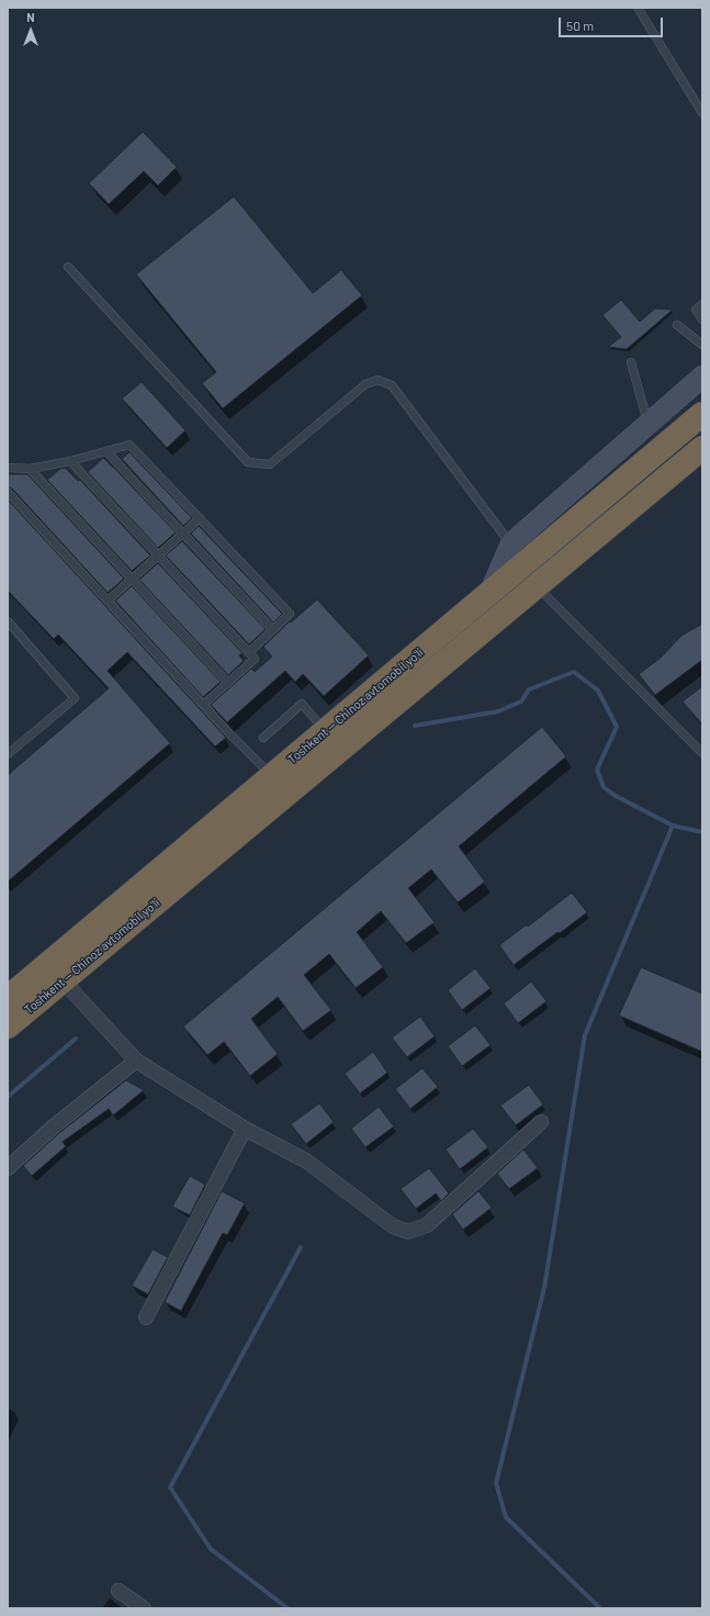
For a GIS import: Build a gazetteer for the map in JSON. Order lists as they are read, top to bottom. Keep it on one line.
{"streets":{"highway":["Toshkent — Chinoz avtomobil yoʻli"]},"scale_bar":"50 m","north":"top"}
